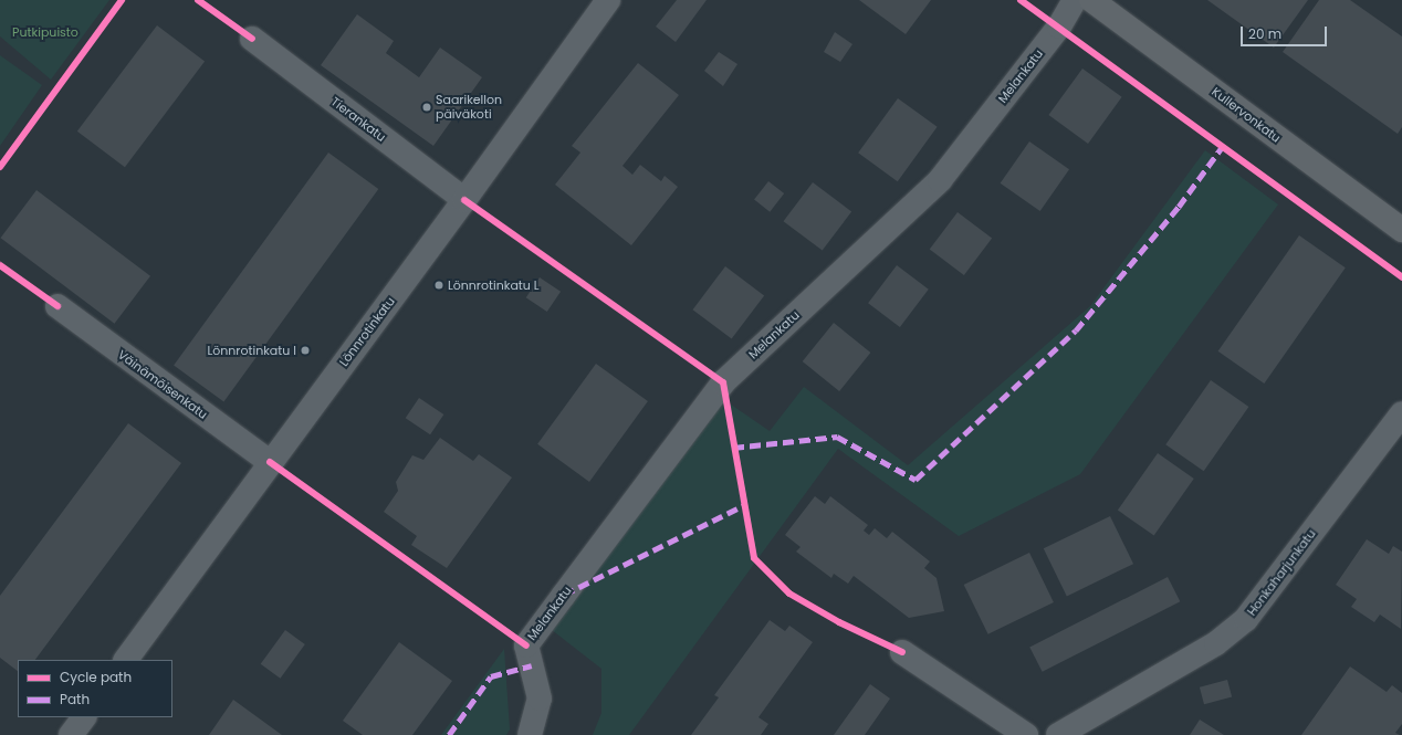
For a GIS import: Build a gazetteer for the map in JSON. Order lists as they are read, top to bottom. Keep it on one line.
{"streets":{"main road":["Kullervonkatu"],"street":["Melankatu","Tierankatu","Lönnrotinkatu","Väinämöisenkatu","Honkaharjunkatu"]},"crossings":[["Tierankatu","Lönnrotinkatu"],["Lönnrotinkatu","Väinämöisenkatu"]],"parks":["Putkipuisto"],"places":["Saarikellon päiväkoti","Lönnrotinkatu L","Lönnrotinkatu I"],"legend":["Cycle path","Path"],"scale_bar":"20 m"}
